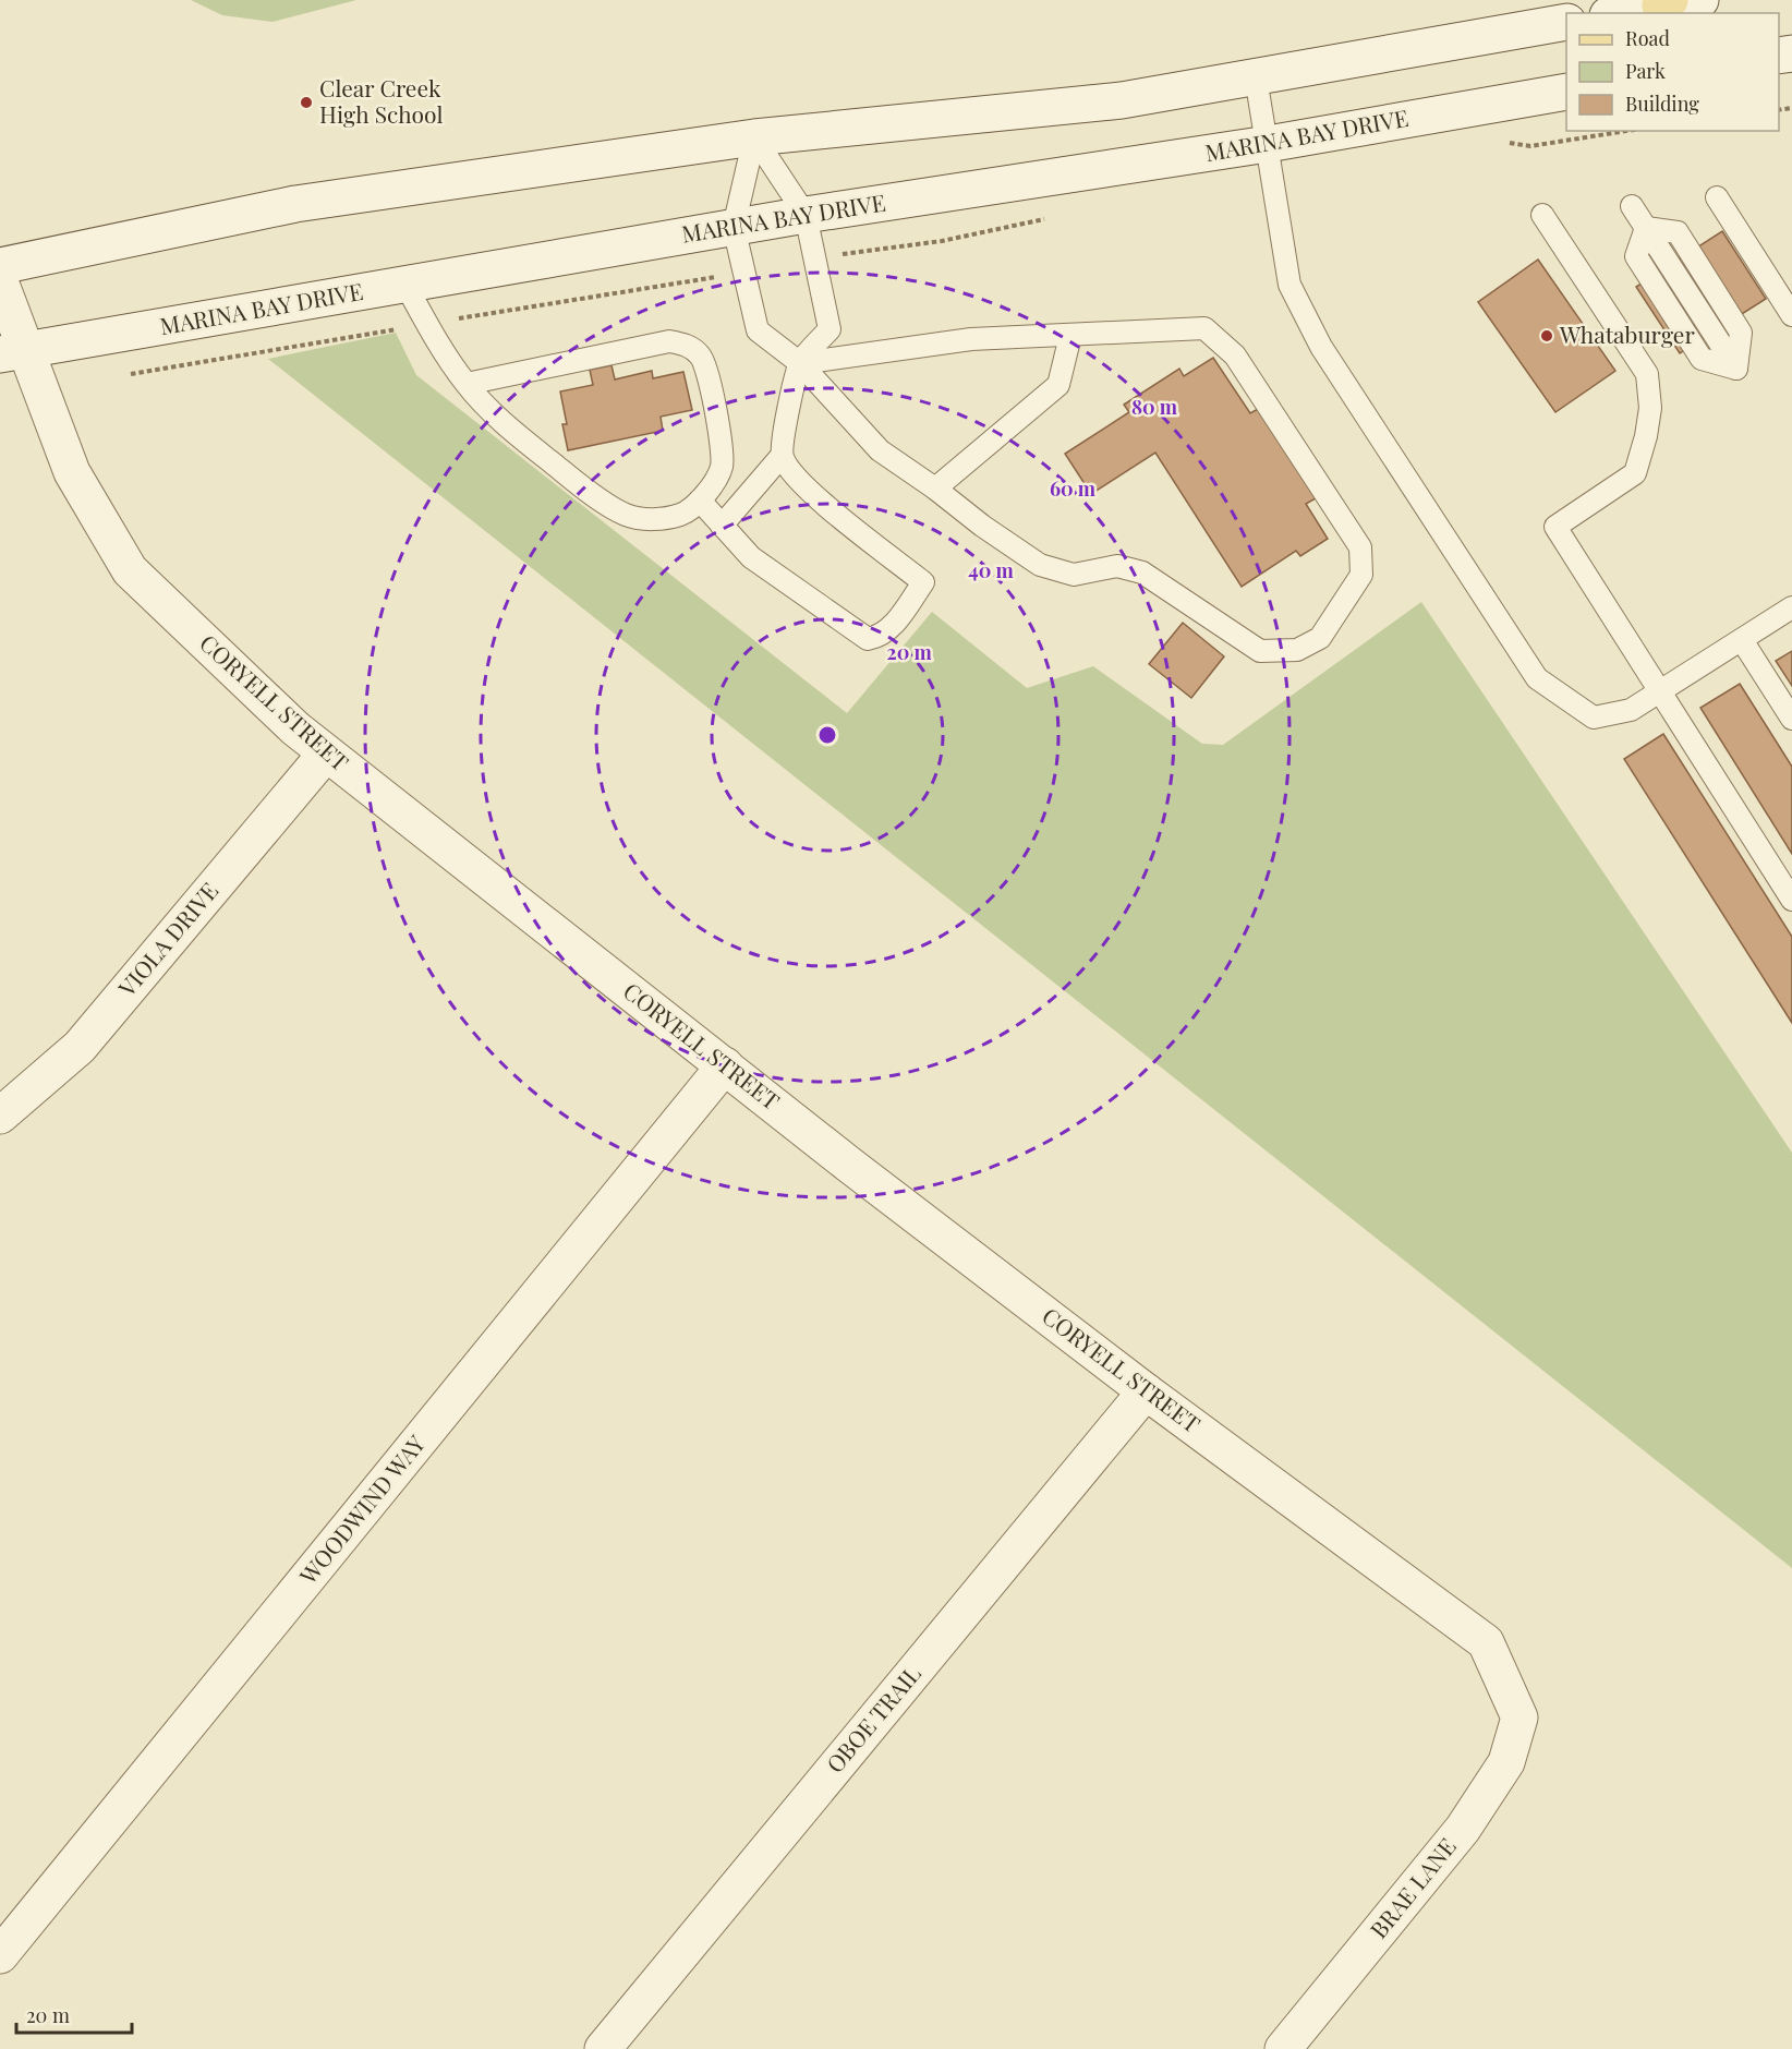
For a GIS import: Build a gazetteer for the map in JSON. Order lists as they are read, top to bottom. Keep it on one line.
{"streets":{"street":["MARINA BAY DRIVE","CORYELL STREET","VIOLA DRIVE","WOODWIND WAY","OBOE TRAIL","BRAE LANE"]},"crossings":[["MARINA BAY DRIVE","CORYELL STREET"],["CORYELL STREET","VIOLA DRIVE"],["CORYELL STREET","WOODWIND WAY"],["CORYELL STREET","OBOE TRAIL"],["CORYELL STREET","BRAE LANE"]],"places":["Clear Creek High School","Whataburger"],"legend":["Road","Park","Building"],"scale_bar":"20 m","rings":["80 m","60 m","40 m","20 m"]}
